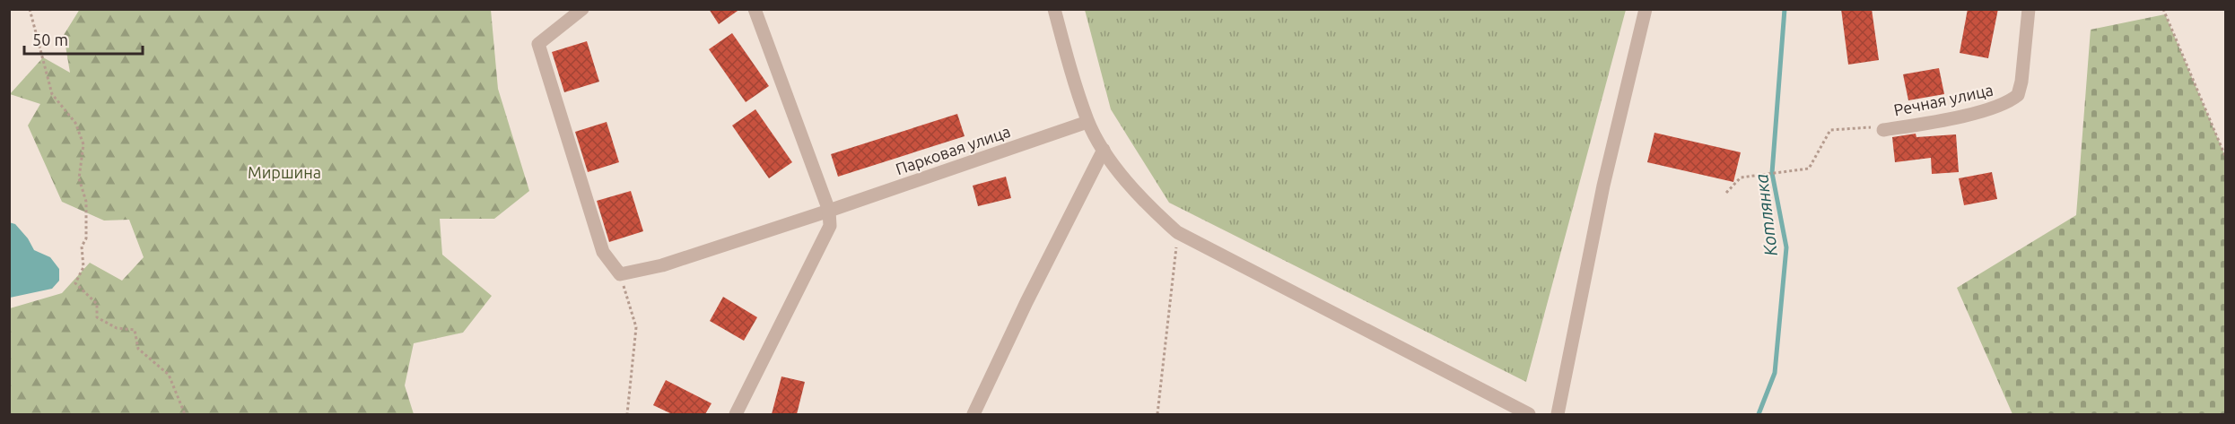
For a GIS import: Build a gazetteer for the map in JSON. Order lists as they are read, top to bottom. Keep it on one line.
{"streets":{"street":["Речная улица","Парковая улица"]},"water":["Котлянка"],"parks":["Миршина"],"scale_bar":"50 m"}
